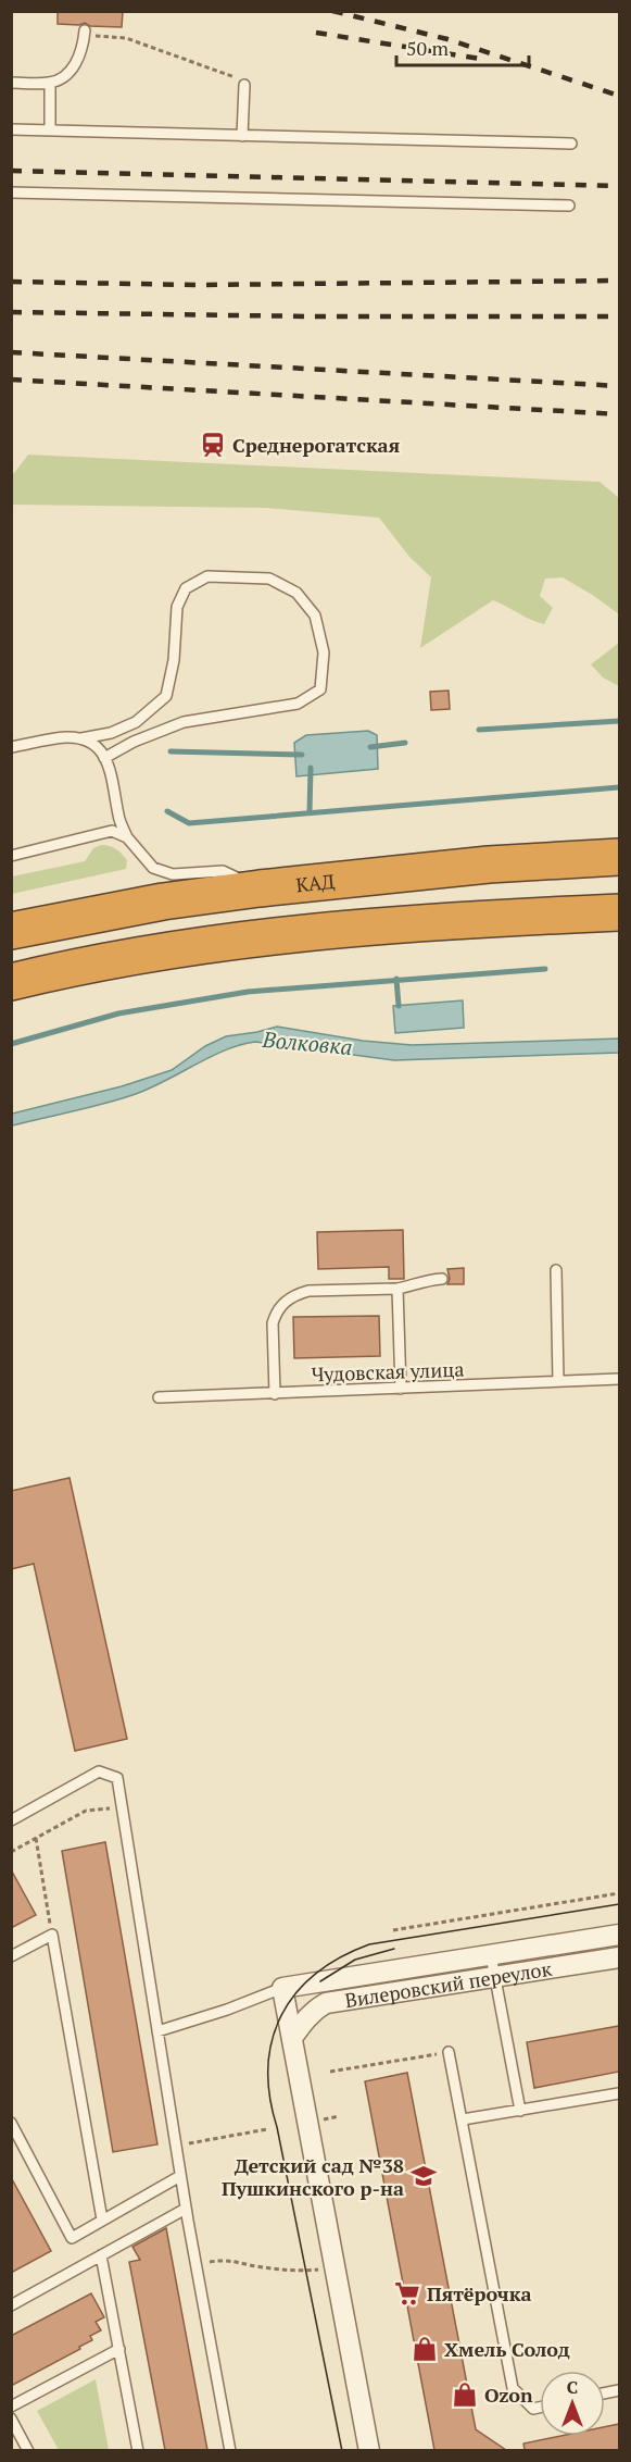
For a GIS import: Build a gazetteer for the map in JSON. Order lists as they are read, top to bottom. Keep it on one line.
{"streets":{"highway":["КАД"],"street":["Вилеровский переулок"],"lane":["Чудовская улица"]},"water":["Волковка"],"places":{"station":["Среднерогатская"],"school or university":["Детский сад №38 Пушкинского р-на"],"supermarket":["Пятёрочка"],"shop":["Хмель Солод","Ozon"]},"scale_bar":"50 m","north":"top"}
